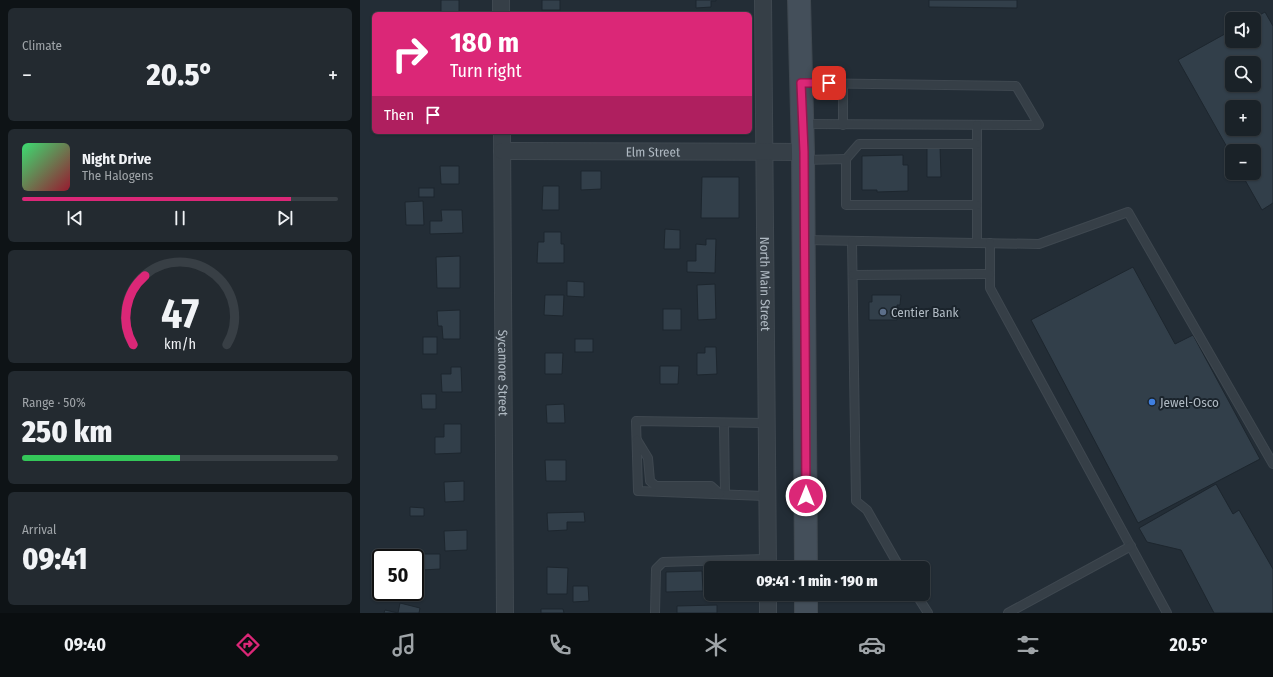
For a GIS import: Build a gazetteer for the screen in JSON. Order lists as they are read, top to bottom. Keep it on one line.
{"streets":{"street":["Elm Street","North Main Street","Sycamore Street"]},"crossings":[["Elm Street","North Main Street"],["Elm Street","Sycamore Street"]],"places":["Centier Bank","Jewel-Osco"],"page":{"tile":["Climate",["Range · 50%","250 km"],["Arrival","09:41"]],"map_buttons":["+","−"],"turn":["180 m","Turn right"],"heat":["−","20.5°","+"],"then":"Then","song":["Night Drive","The Halogens"],"limit":"50","trip":"09:41 · 1 min · 190 m","tabs":["09:40","20.5°"],"gauge":["47","km/h"]}}
